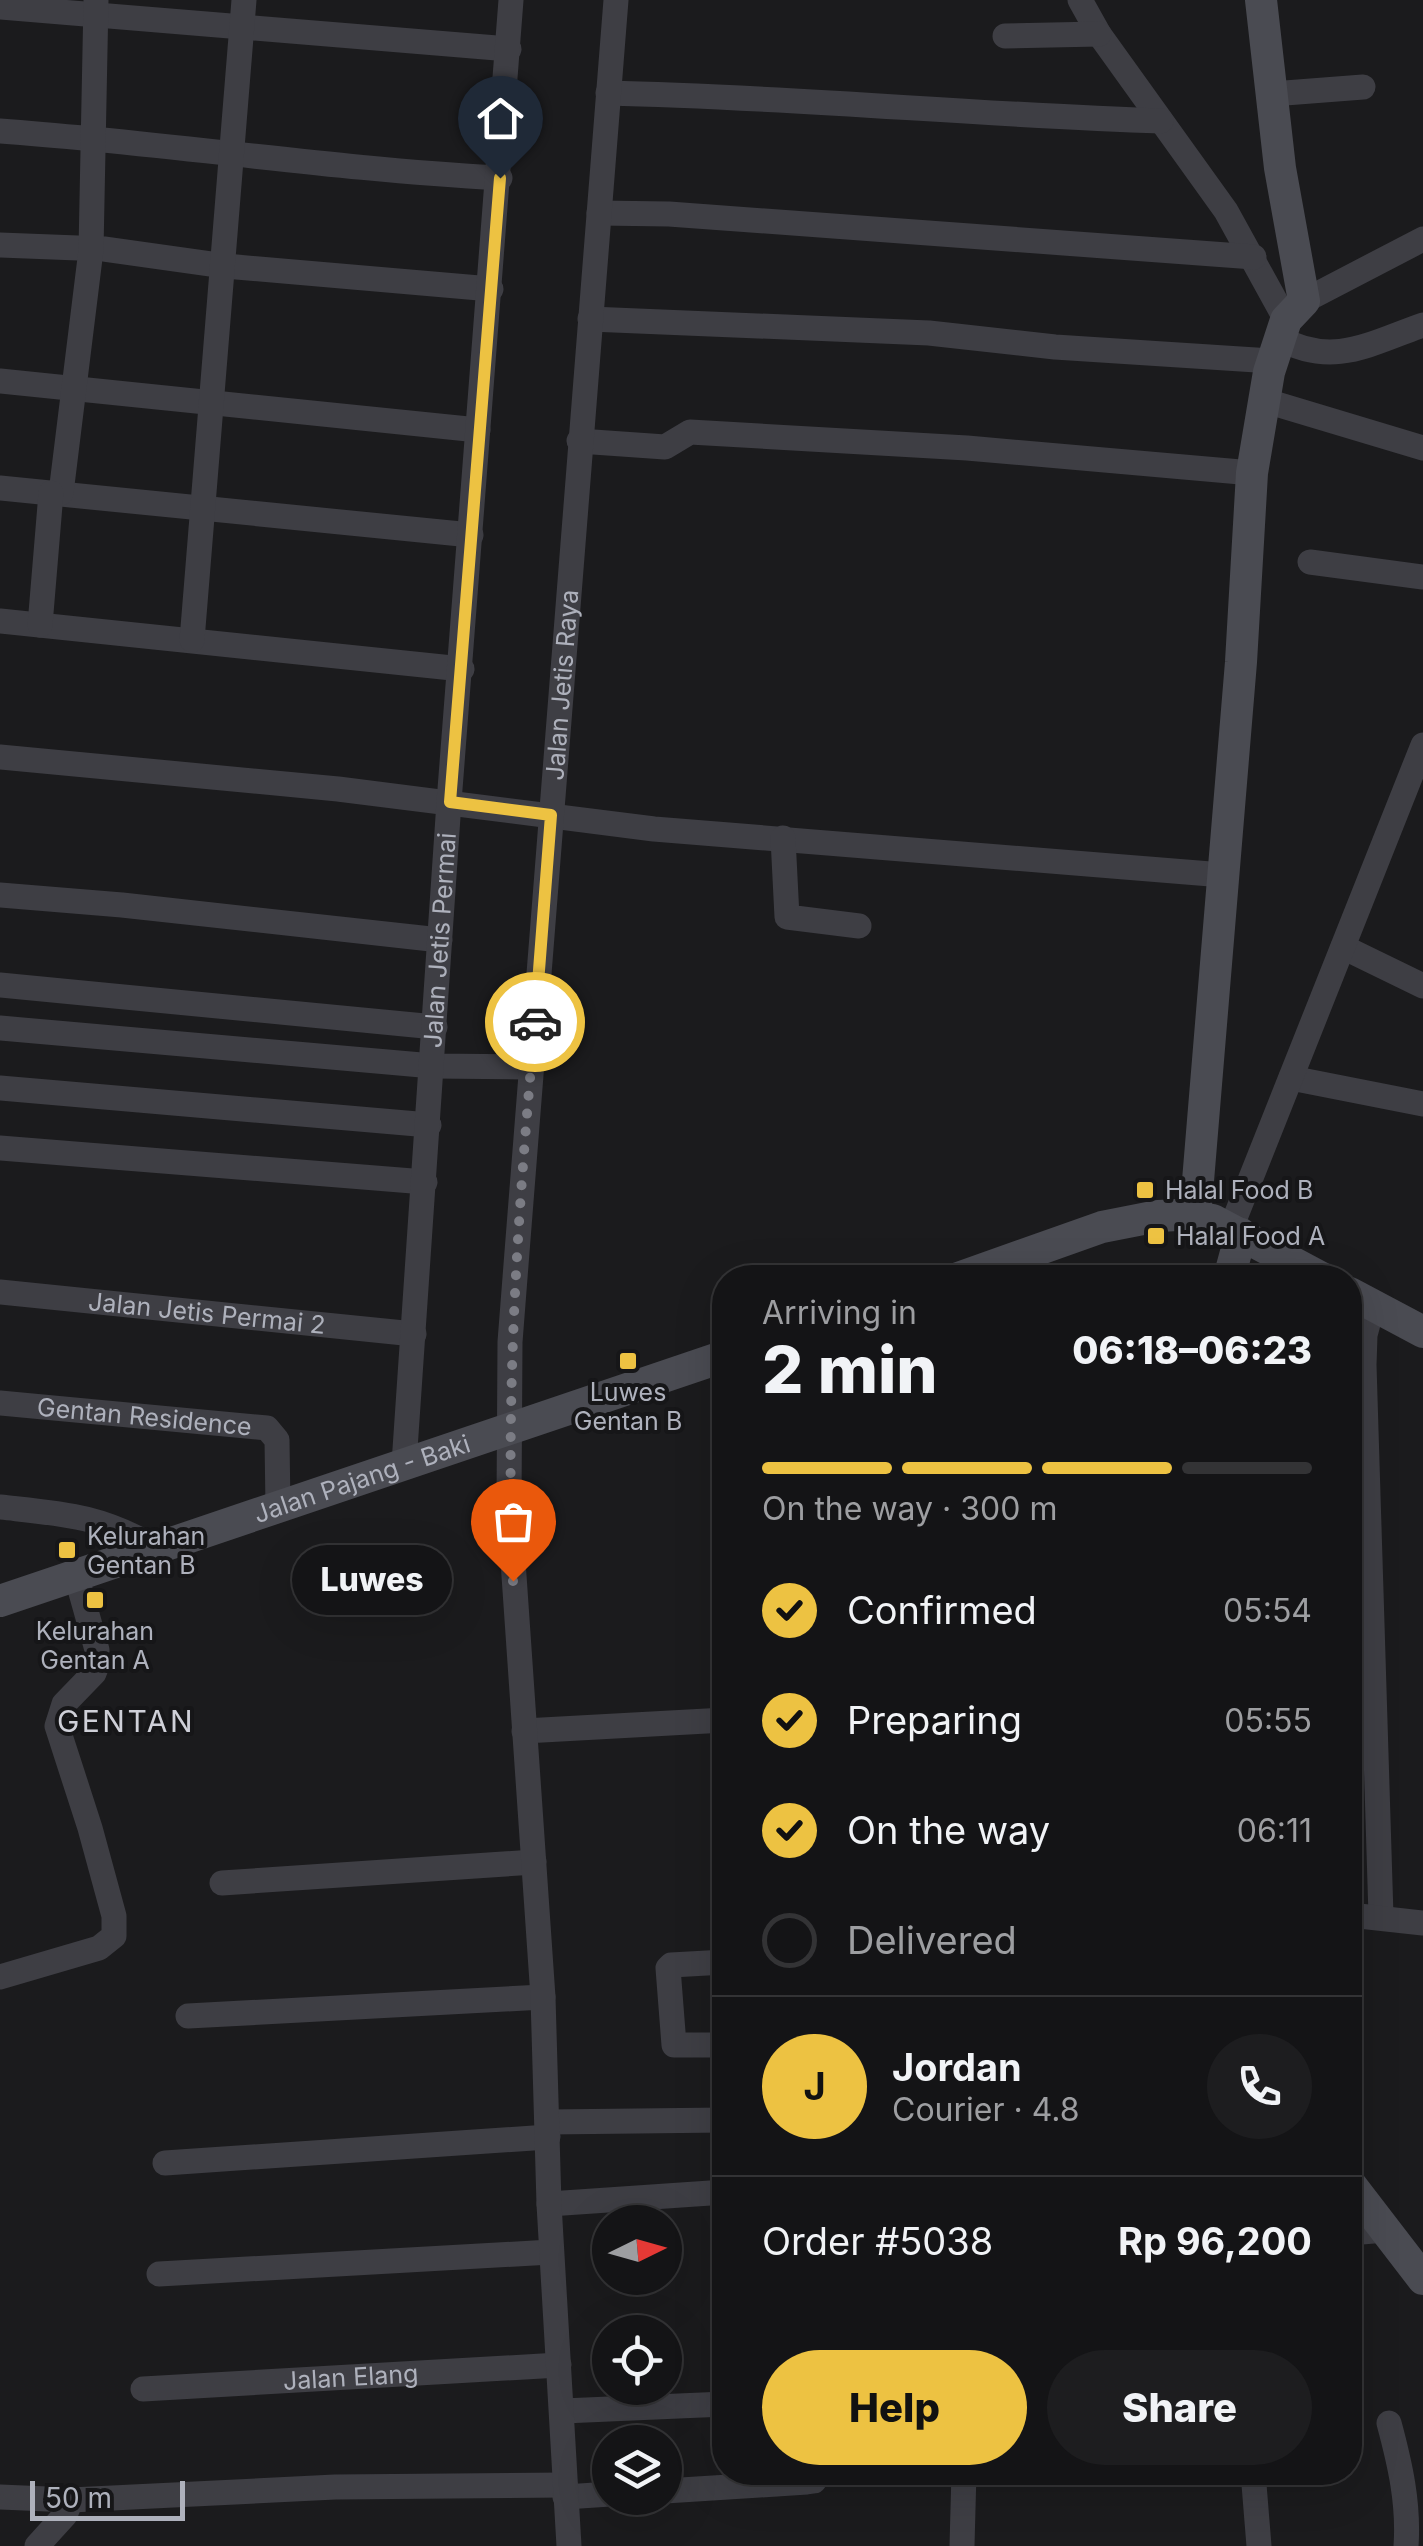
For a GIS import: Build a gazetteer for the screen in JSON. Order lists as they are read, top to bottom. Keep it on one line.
{"streets":{"main road":["Jalan Pajang - Baki"],"street":["Jalan Jetis Raya","Jalan Jetis Permai","Jalan Jetis Permai 2","Gentan Residence","Jalan Elang"]},"crossings":[["Jalan Jetis Raya","Jalan Pajang - Baki"],["Jalan Jetis Raya","Jalan Elang"],["Jalan Jetis Permai","Jalan Jetis Permai 2"],["Jalan Jetis Permai","Jalan Pajang - Baki"],["Gentan Residence","Jalan Pajang - Baki"]],"districts":["GENTAN"],"places":{"transit":["Halal Food B","Halal Food A","Luwes Gentan B","Kelurahan Gentan B","Kelurahan Gentan A"],"other":["Luwes"]},"scale_bar":"50 m","north":"right","page":{"heading":["2 min","Arriving in","06:18–06:23"],"panel":["Jordan","Courier · 4.8","Order #5038","Rp 96,200"],"bar":"On the way · 300 m","bubble":"Luwes","list":[["Confirmed","05:54"],["Preparing","05:55"],["On the way","06:11"],"Delivered"],"round":"J","buttons":["Help","Share"],"scale":"50 m"}}
